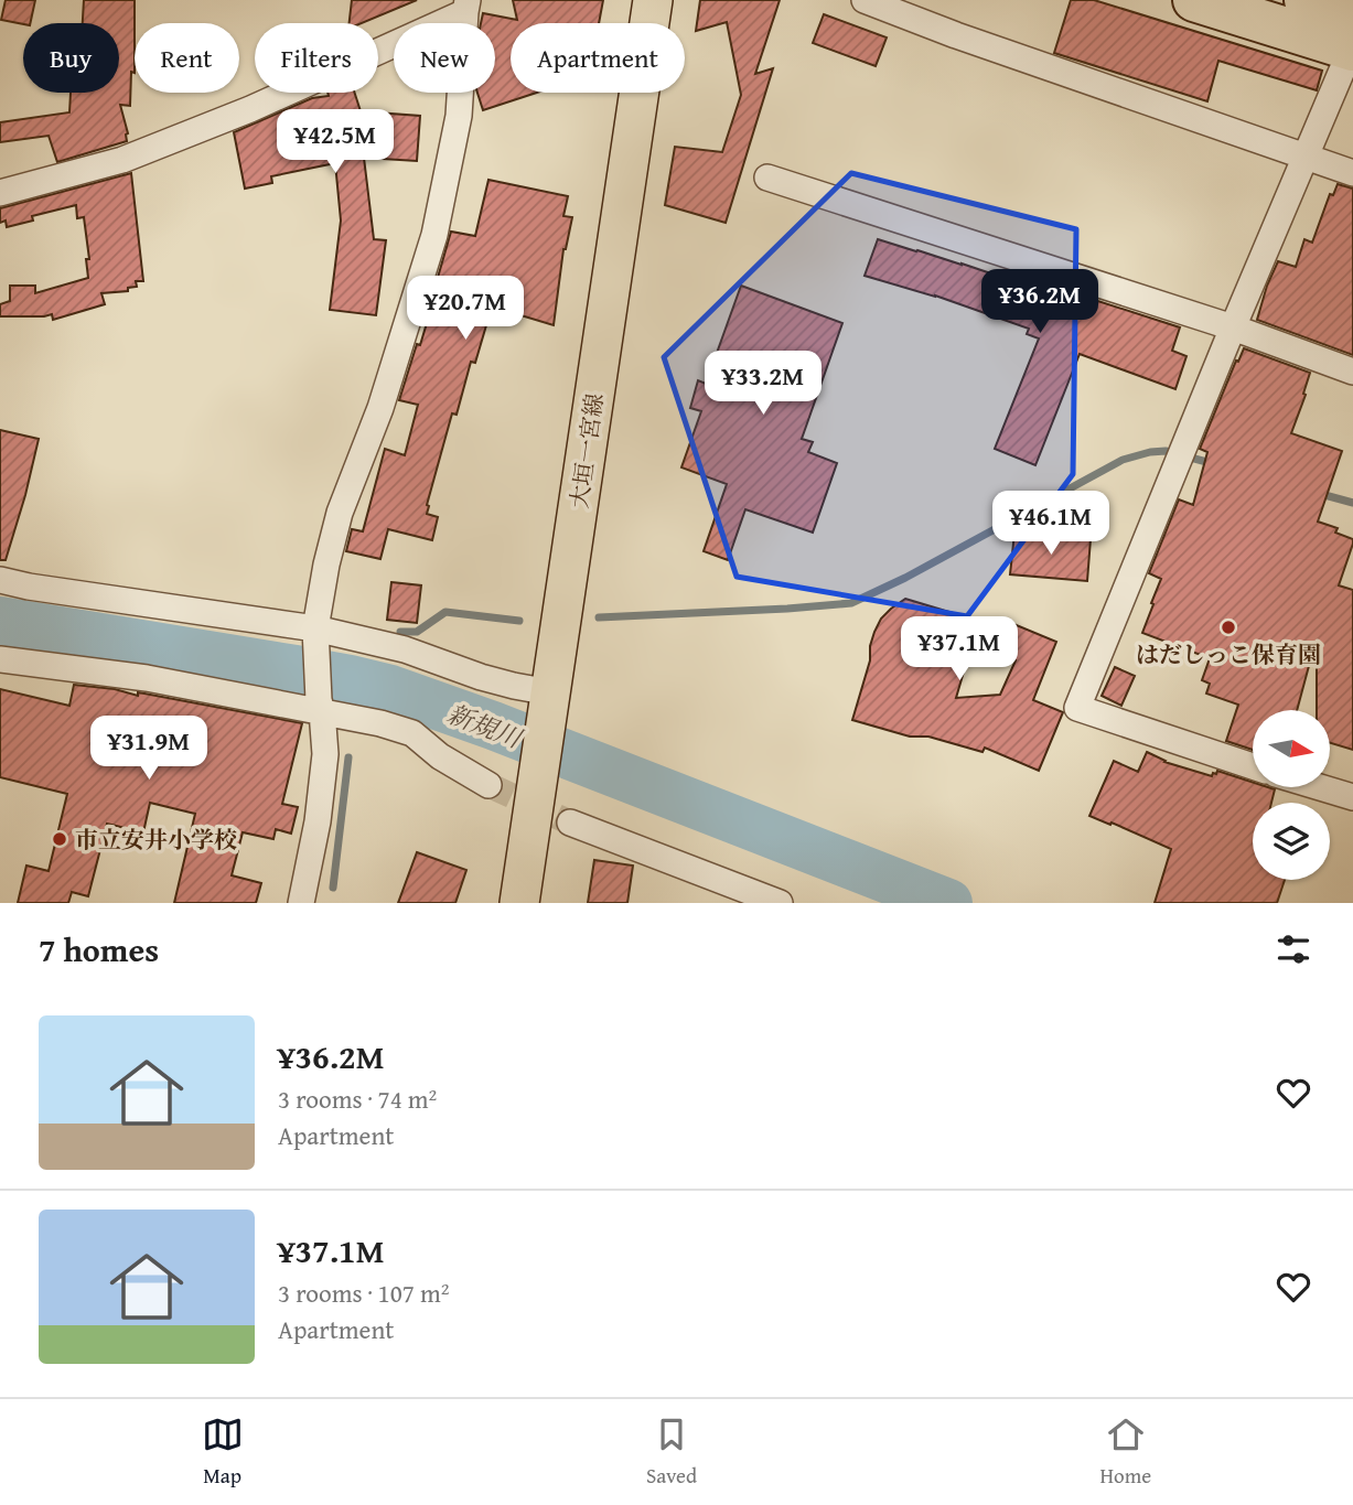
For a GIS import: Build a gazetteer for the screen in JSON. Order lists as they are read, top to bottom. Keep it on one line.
{"streets":{"main road":["大垣一宮線"]},"water":["新規川"],"places":["はだしっこ保育園","市立安井小学校"],"north":"right","page":{"chip":["Buy","Rent","Filters","New","Apartment"],"price":["¥42.5M","¥36.2M","¥20.7M","¥33.2M","¥46.1M","¥37.1M","¥31.9M"],"heading":"7 homes","list":[{"name":"¥36.2M","note":"3 rooms · 74 m² · Apartment"},{"name":"¥37.1M","note":"3 rooms · 107 m² · Apartment"}],"tabs":["Map","Saved","Home"]}}
